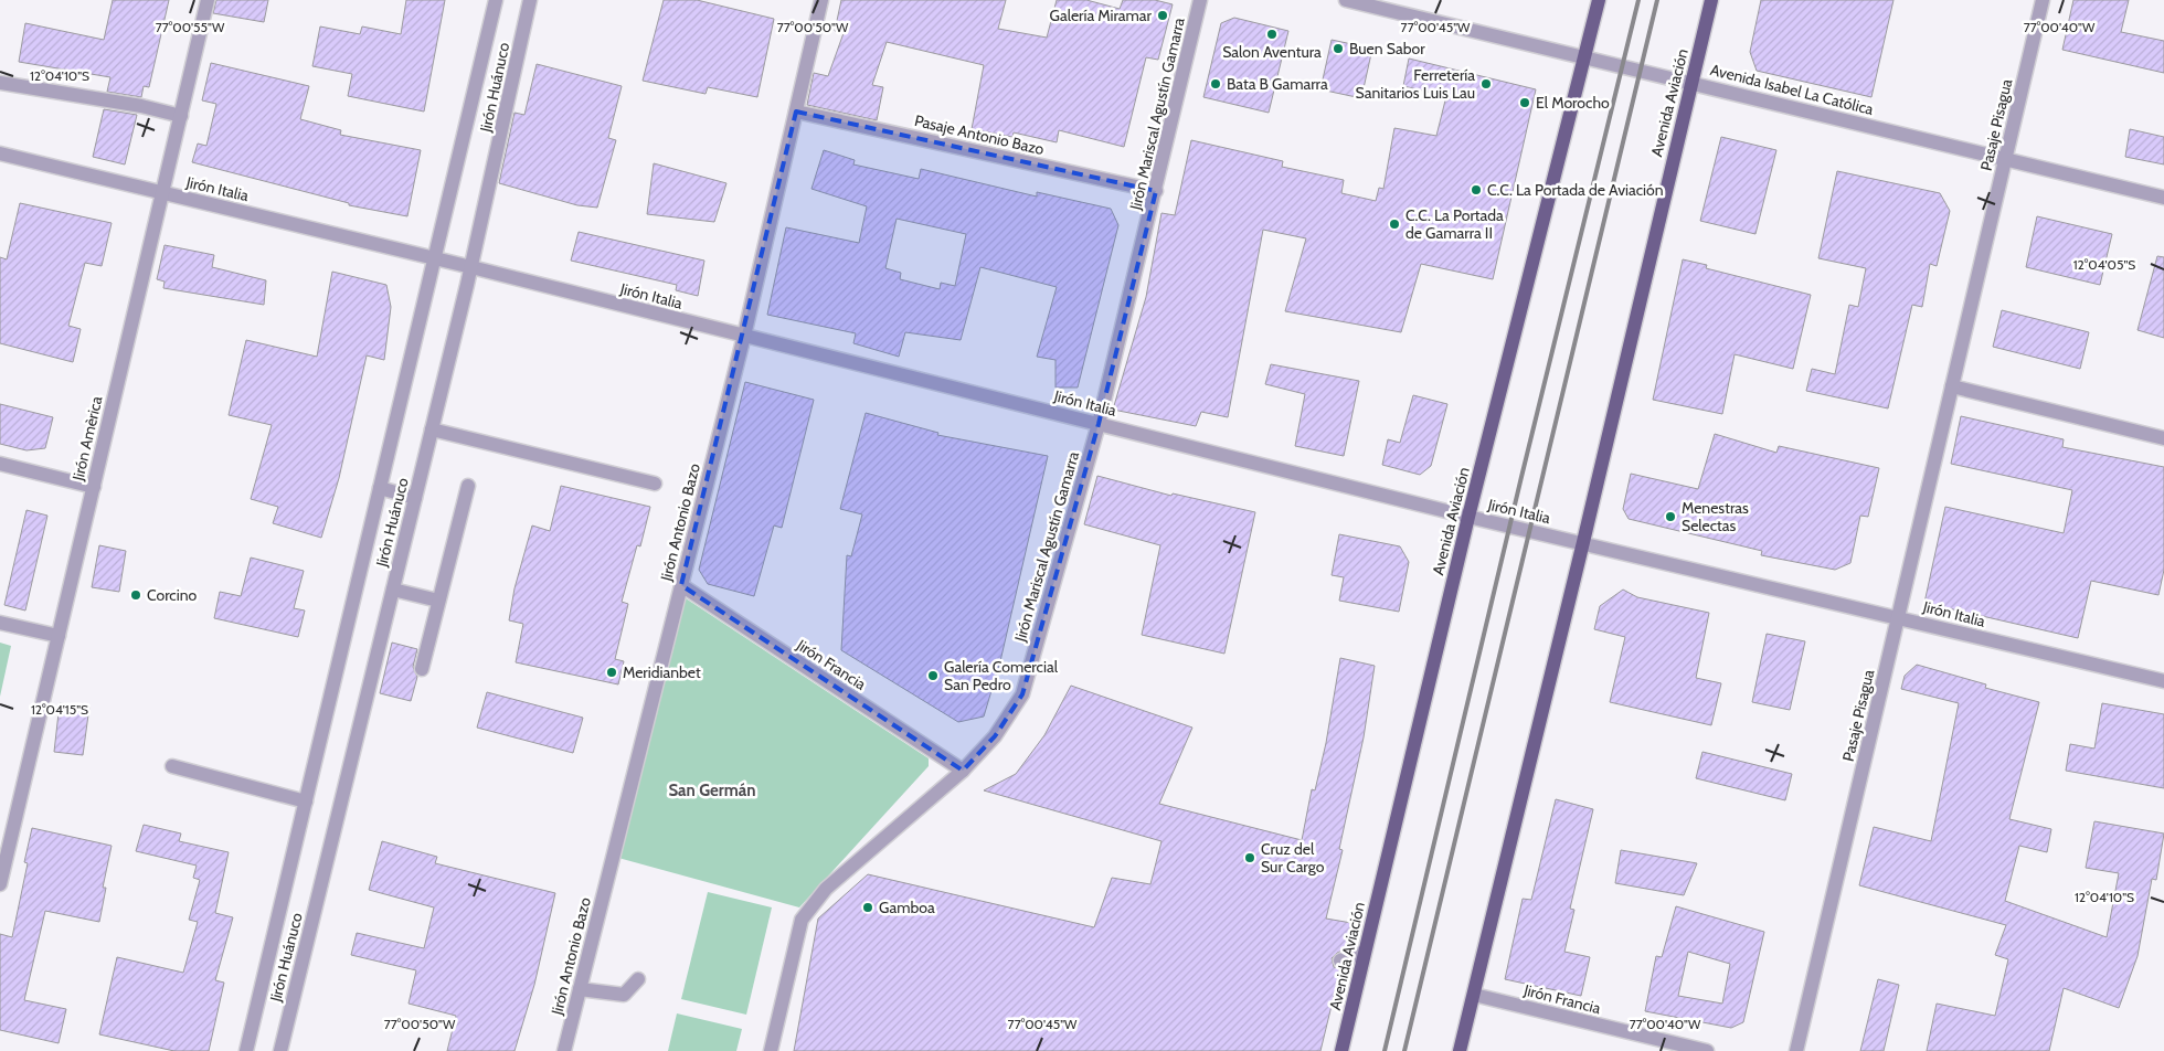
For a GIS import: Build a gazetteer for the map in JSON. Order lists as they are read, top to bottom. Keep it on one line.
{"streets":{"main road":["Avenida Aviación"],"street":["Jirón Huánuco","Avenida Isabel La Católica","Jirón Mariscal Agustín Gamarra","Pasaje Pisagua","Pasaje Antonio Bazo","Jirón Italia","Jirón Amèrica","Jirón Antonio Bazo","Jirón Francia"]},"crossings":[["Jirón Huánuco","Jirón Italia"],["Avenida Isabel La Católica","Avenida Aviación"],["Avenida Isabel La Católica","Pasaje Pisagua"],["Avenida Aviación","Jirón Italia"],["Avenida Aviación","Jirón Francia"],["Jirón Mariscal Agustín Gamarra","Pasaje Antonio Bazo"],["Jirón Mariscal Agustín Gamarra","Jirón Italia"],["Jirón Mariscal Agustín Gamarra","Jirón Francia"],["Pasaje Pisagua","Jirón Italia"],["Pasaje Antonio Bazo","Jirón Antonio Bazo"],["Jirón Italia","Jirón Amèrica"],["Jirón Italia","Jirón Antonio Bazo"],["Jirón Antonio Bazo","Jirón Francia"]],"districts":["San Germán"],"places":["Galería Miramar","Salon Aventura","Buen Sabor","Bata B Gamarra","Ferretería Sanitarios Luis Lau","El Morocho","C.C. La Portada de Aviación","C.C. La Portada de Gamarra II","Menestras Selectas","Corcino","Meridianbet","Galería Comercial San Pedro","Cruz del Sur Cargo","Gamboa"],"coordinates":["77°00'55\"W","77°00'50\"W","77°00'45\"W","77°00'40\"W","12°04'10\"S","12°04'05\"S","12°04'15\"S"]}
